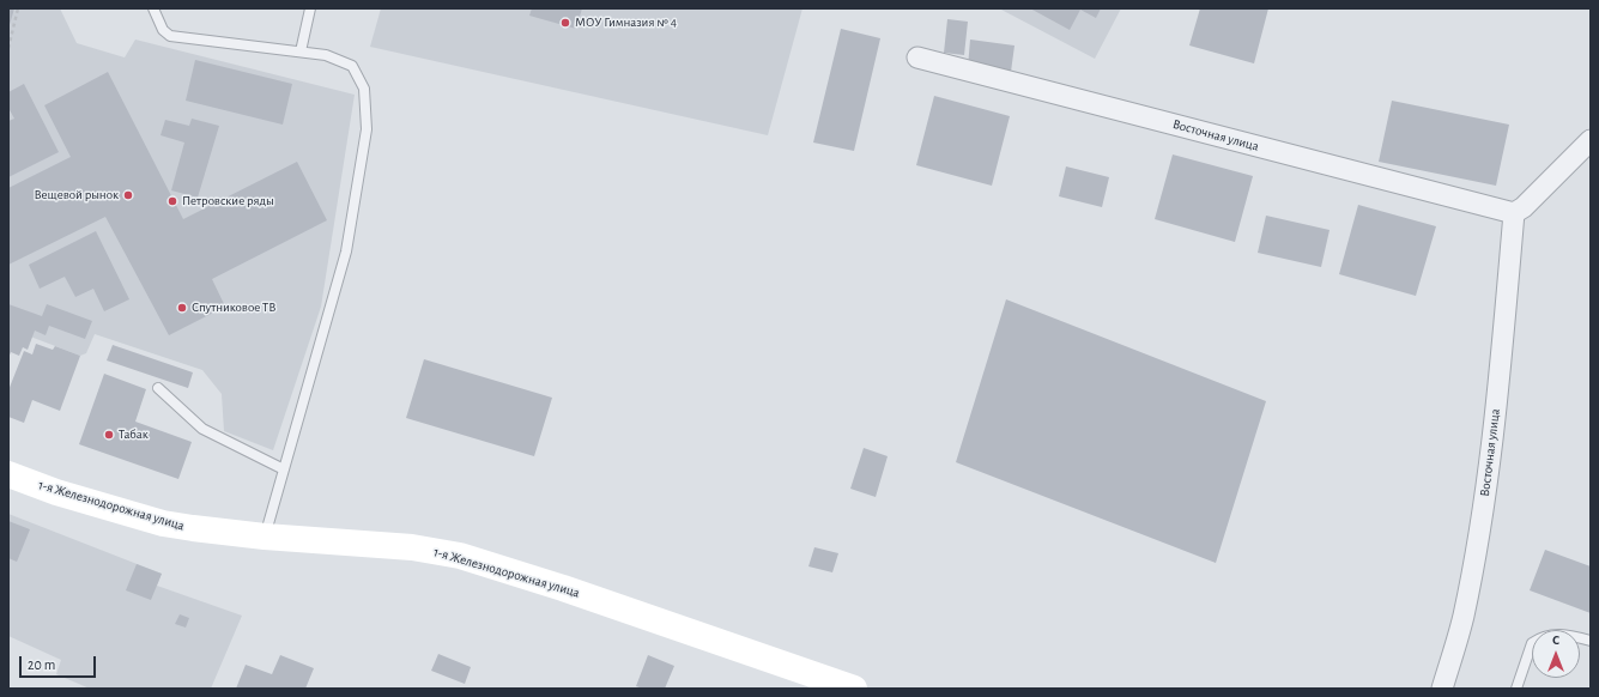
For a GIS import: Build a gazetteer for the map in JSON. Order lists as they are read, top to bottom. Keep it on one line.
{"streets":{"main road":["1-я Железнодорожная улица"],"street":["Восточная улица"]},"places":["МОУ Гимназия № 4","Вещевой рынок","Петровские ряды","Спутниковое ТВ","Табак"],"scale_bar":"20 m","north":"top"}
